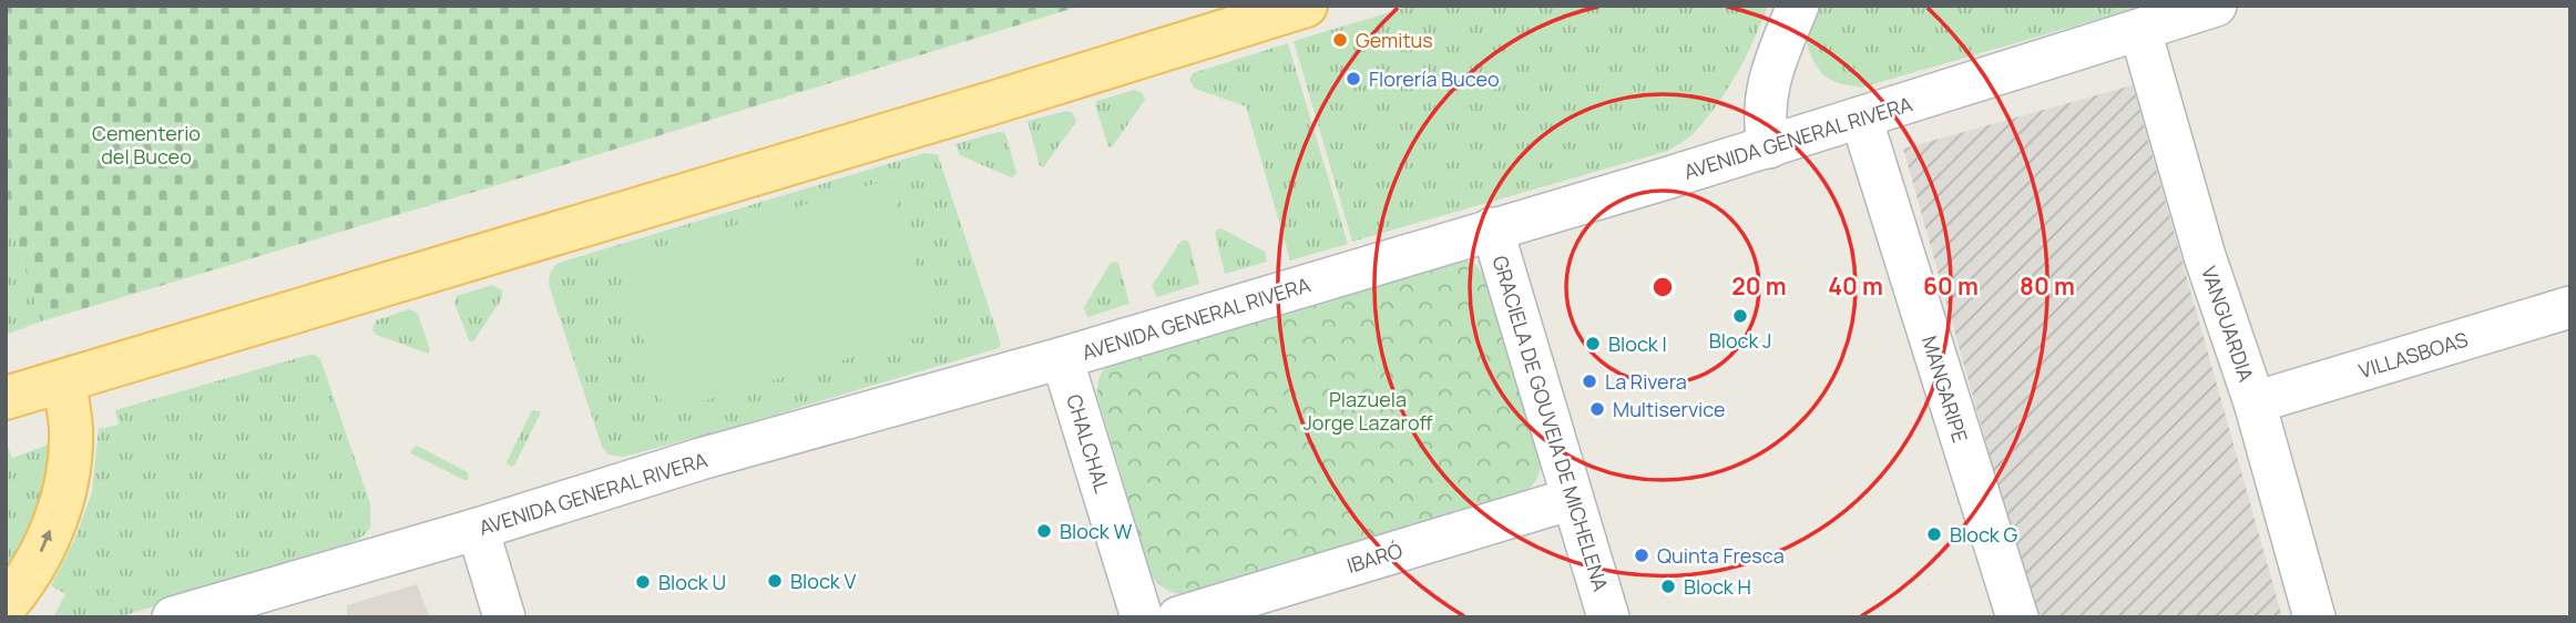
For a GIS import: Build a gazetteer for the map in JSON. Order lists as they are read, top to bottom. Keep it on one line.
{"streets":{"street":["AVENIDA GENERAL RIVERA","VANGUARDIA","VILLASBOAS","MANGARIPE","GRACIELA DE GOUVEIA DE MICHELENA","CHALCHAL","IBARÓ"]},"crossings":[["AVENIDA GENERAL RIVERA","VANGUARDIA"],["AVENIDA GENERAL RIVERA","MANGARIPE"],["AVENIDA GENERAL RIVERA","GRACIELA DE GOUVEIA DE MICHELENA"],["AVENIDA GENERAL RIVERA","CHALCHAL"],["VANGUARDIA","VILLASBOAS"],["GRACIELA DE GOUVEIA DE MICHELENA","IBARÓ"]],"parks":["Cementerio del Buceo","Plazuela Jorge Lazaroff"],"places":["Gemitus","Florería Buceo","Block J","Block I","La Rivera","Multiservice","Block W","Block G","Quinta Fresca","Block V","Block U","Block H"],"rings":["20 m","40 m","60 m","80 m"]}
